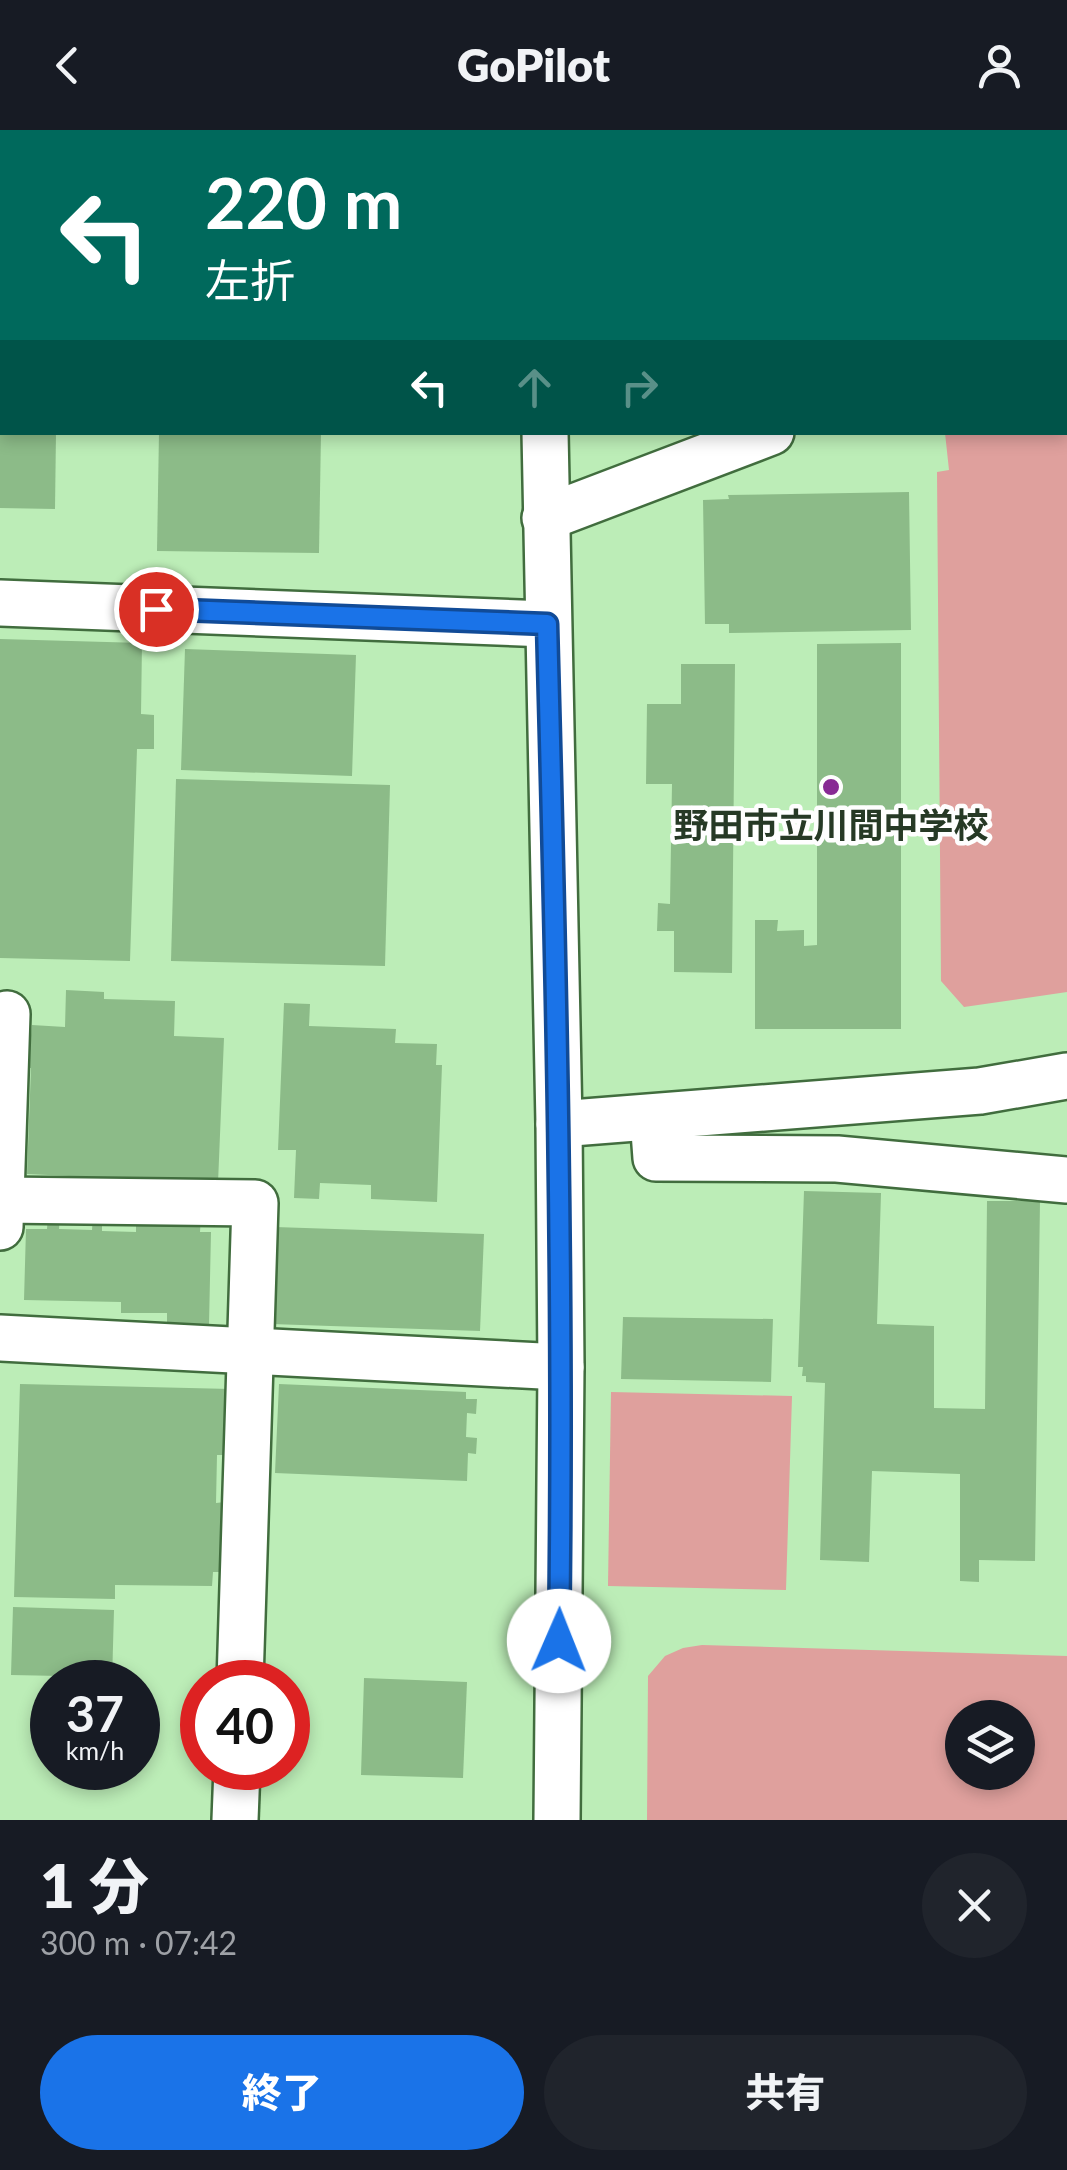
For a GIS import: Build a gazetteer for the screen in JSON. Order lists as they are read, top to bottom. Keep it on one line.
{"places":["野田市立川間中学校"],"page":{"header":"GoPilot","turn":["220 m","左折"],"speed":"37 km/h","limit":"40","heading":["1 分","300 m · 07:42"],"buttons":["終了","共有"]}}
